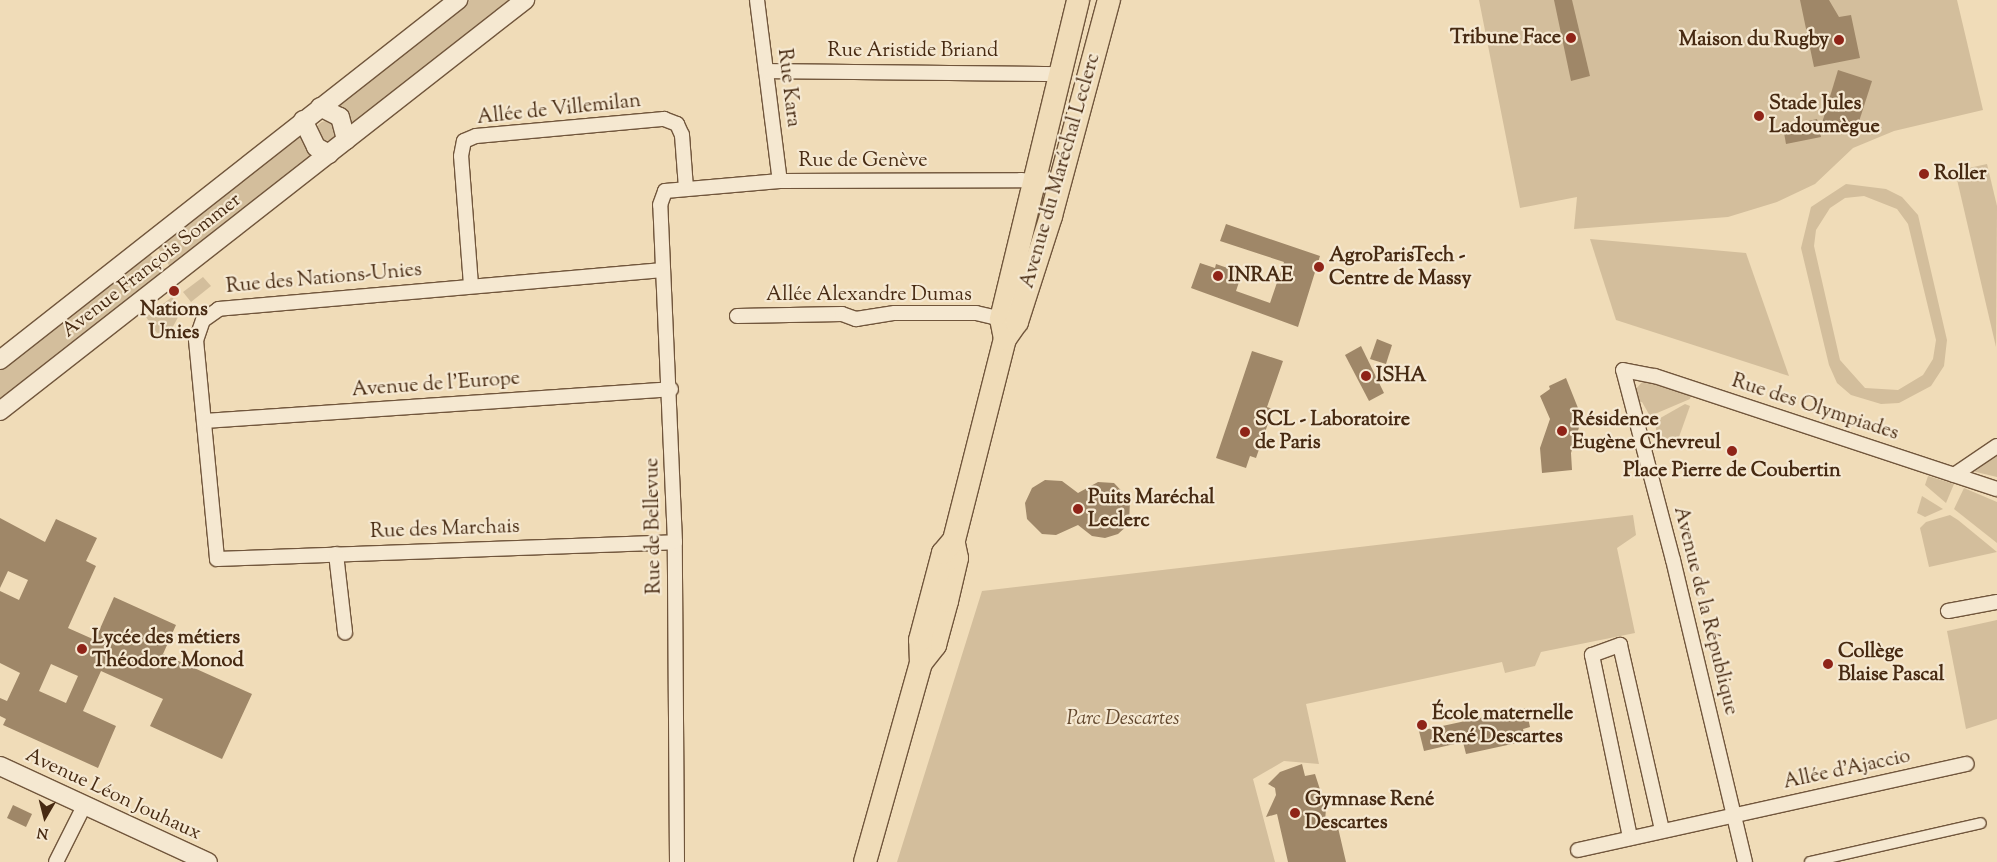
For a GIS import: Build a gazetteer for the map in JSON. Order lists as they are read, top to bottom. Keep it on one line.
{"streets":{"main road":["Avenue du Maréchal Leclerc"],"street":["Rue Aristide Briand","Rue Kara","Allée de Villemilan","Rue de Genève","Avenue François Sommer","Rue des Nations-Unies","Allée Alexandre Dumas","Avenue de l'Europe","Rue des Olympiades","Rue de Bellevue","Rue des Marchais","Avenue de la République","Allée d'Ajaccio","Avenue Léon Jouhaux"]},"crossings":[["Rue Aristide Briand","Rue Kara"],["Rue Aristide Briand","Avenue du Maréchal Leclerc"],["Rue Kara","Rue de Genève"],["Allée de Villemilan","Rue de Genève"],["Allée de Villemilan","Rue des Nations-Unies"],["Rue de Genève","Avenue du Maréchal Leclerc"],["Rue de Genève","Rue de Bellevue"],["Avenue du Maréchal Leclerc","Allée Alexandre Dumas"],["Rue des Nations-Unies","Avenue de l'Europe"],["Rue des Nations-Unies","Rue de Bellevue"],["Rue des Nations-Unies","Rue des Marchais"],["Avenue de l'Europe","Rue de Bellevue"],["Rue des Olympiades","Avenue de la République"],["Rue de Bellevue","Rue des Marchais"],["Avenue de la République","Allée d'Ajaccio"]],"parks":["Parc Descartes"],"places":["Tribune Face","Maison du Rugby","Stade Jules Ladoumègue","Roller","AgroParisTech - Centre de Massy","INRAE","Nations Unies","ISHA","Résidence Eugène Chevreul","SCL - Laboratoire de Paris","Place Pierre de Coubertin","Puits Maréchal Leclerc","Lycée des métiers Théodore Monod","Collège Blaise Pascal","École maternelle René Descartes","Gymnase René Descartes"],"north":"bottom"}
